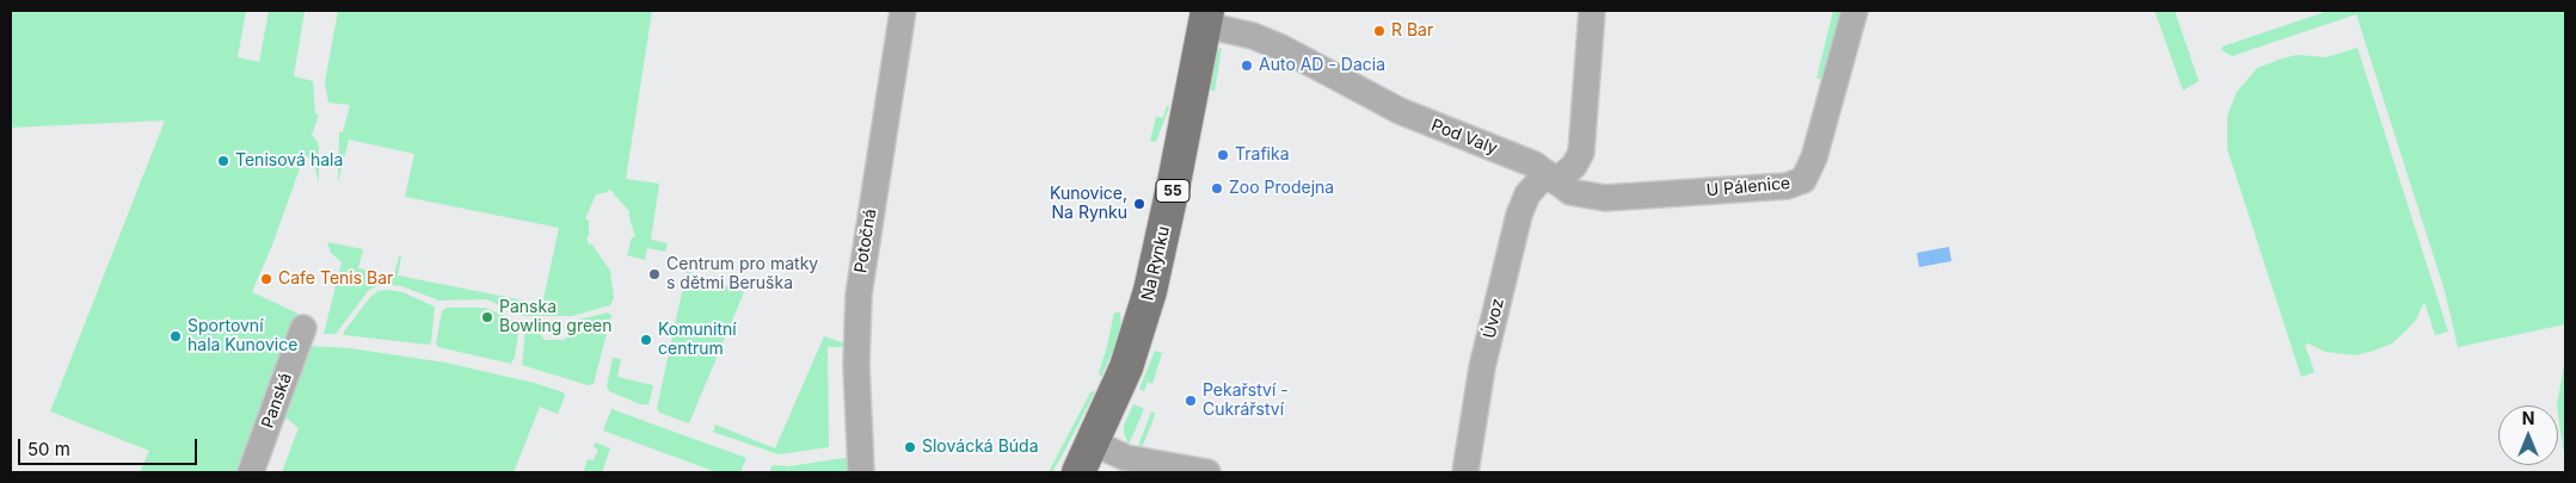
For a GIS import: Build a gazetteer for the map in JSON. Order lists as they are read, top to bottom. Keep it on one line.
{"streets":{"main road":["55","Na Rynku"],"street":["Pod Valy","U Pálenice","Potočná","Úvoz","Panská"]},"crossings":[["Pod Valy","U Pálenice"],["Pod Valy","Na Rynku"],["Pod Valy","Úvoz"],["U Pálenice","Úvoz"]],"places":["R Bar","Auto AD - Dacia","Trafika","Tenisová hala","Zoo Prodejna","Kunovice, Na Rynku","Centrum pro matky s dětmi Beruška","Cafe Tenis Bar","Panska Bowling green","Sportovní hala Kunovice","Komunitní centrum","Pekařství - Cukrářství","Slovácká Búda"],"scale_bar":"50 m","north":"top"}
